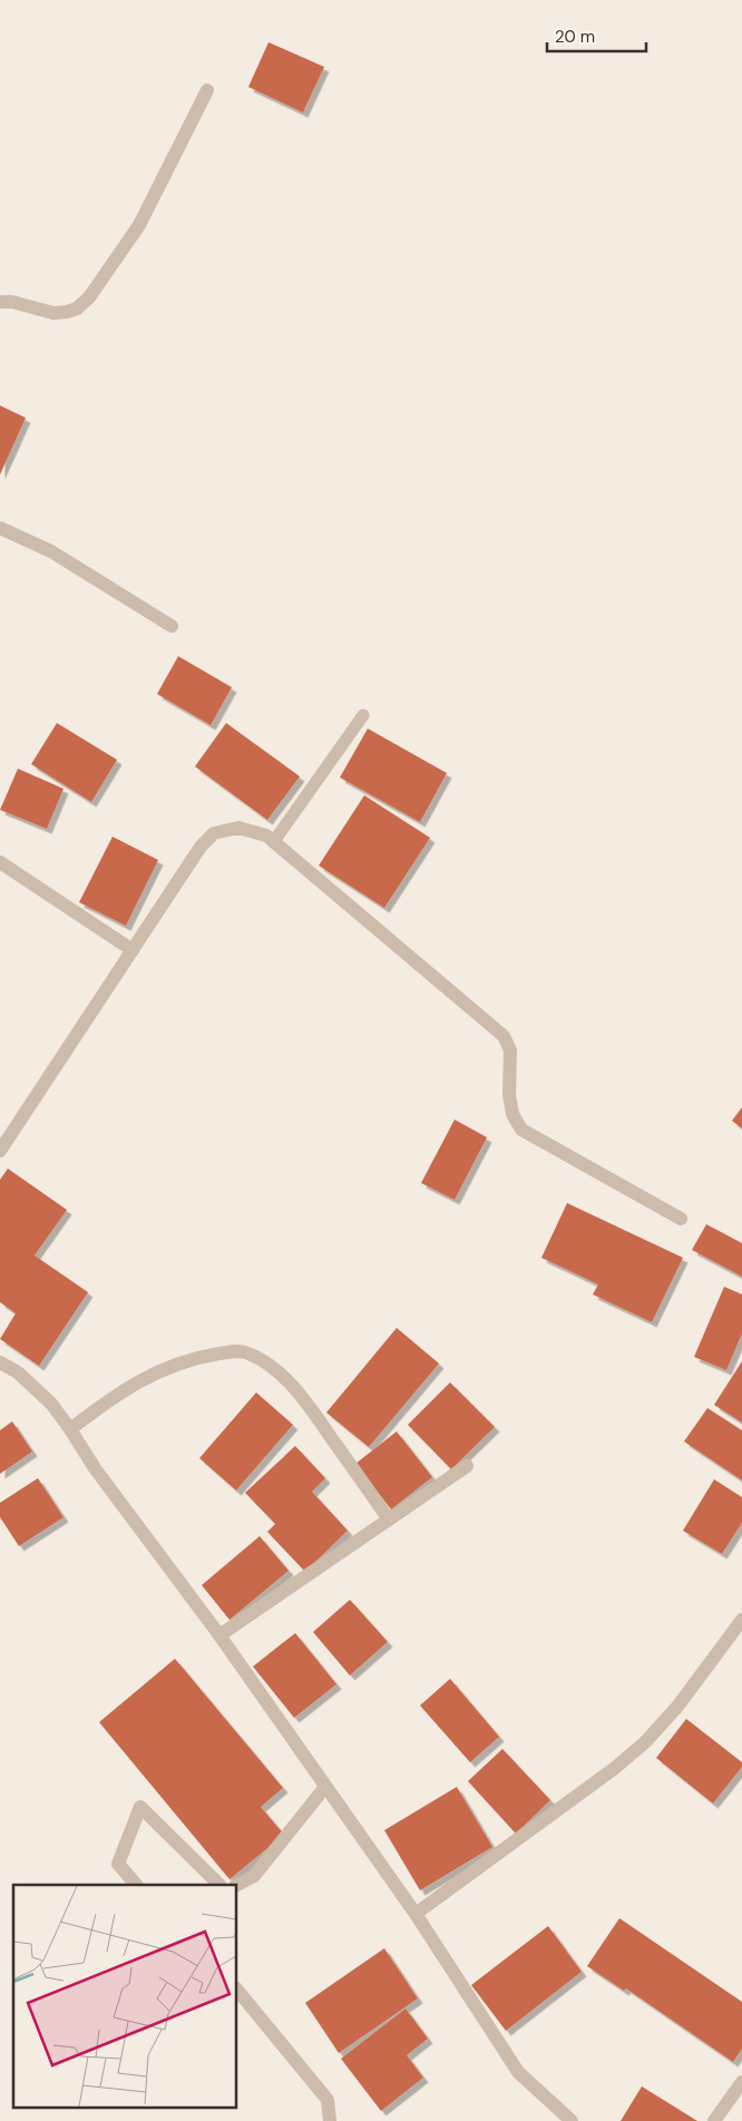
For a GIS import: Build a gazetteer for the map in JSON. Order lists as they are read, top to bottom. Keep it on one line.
{"scale_bar":"20 m"}
